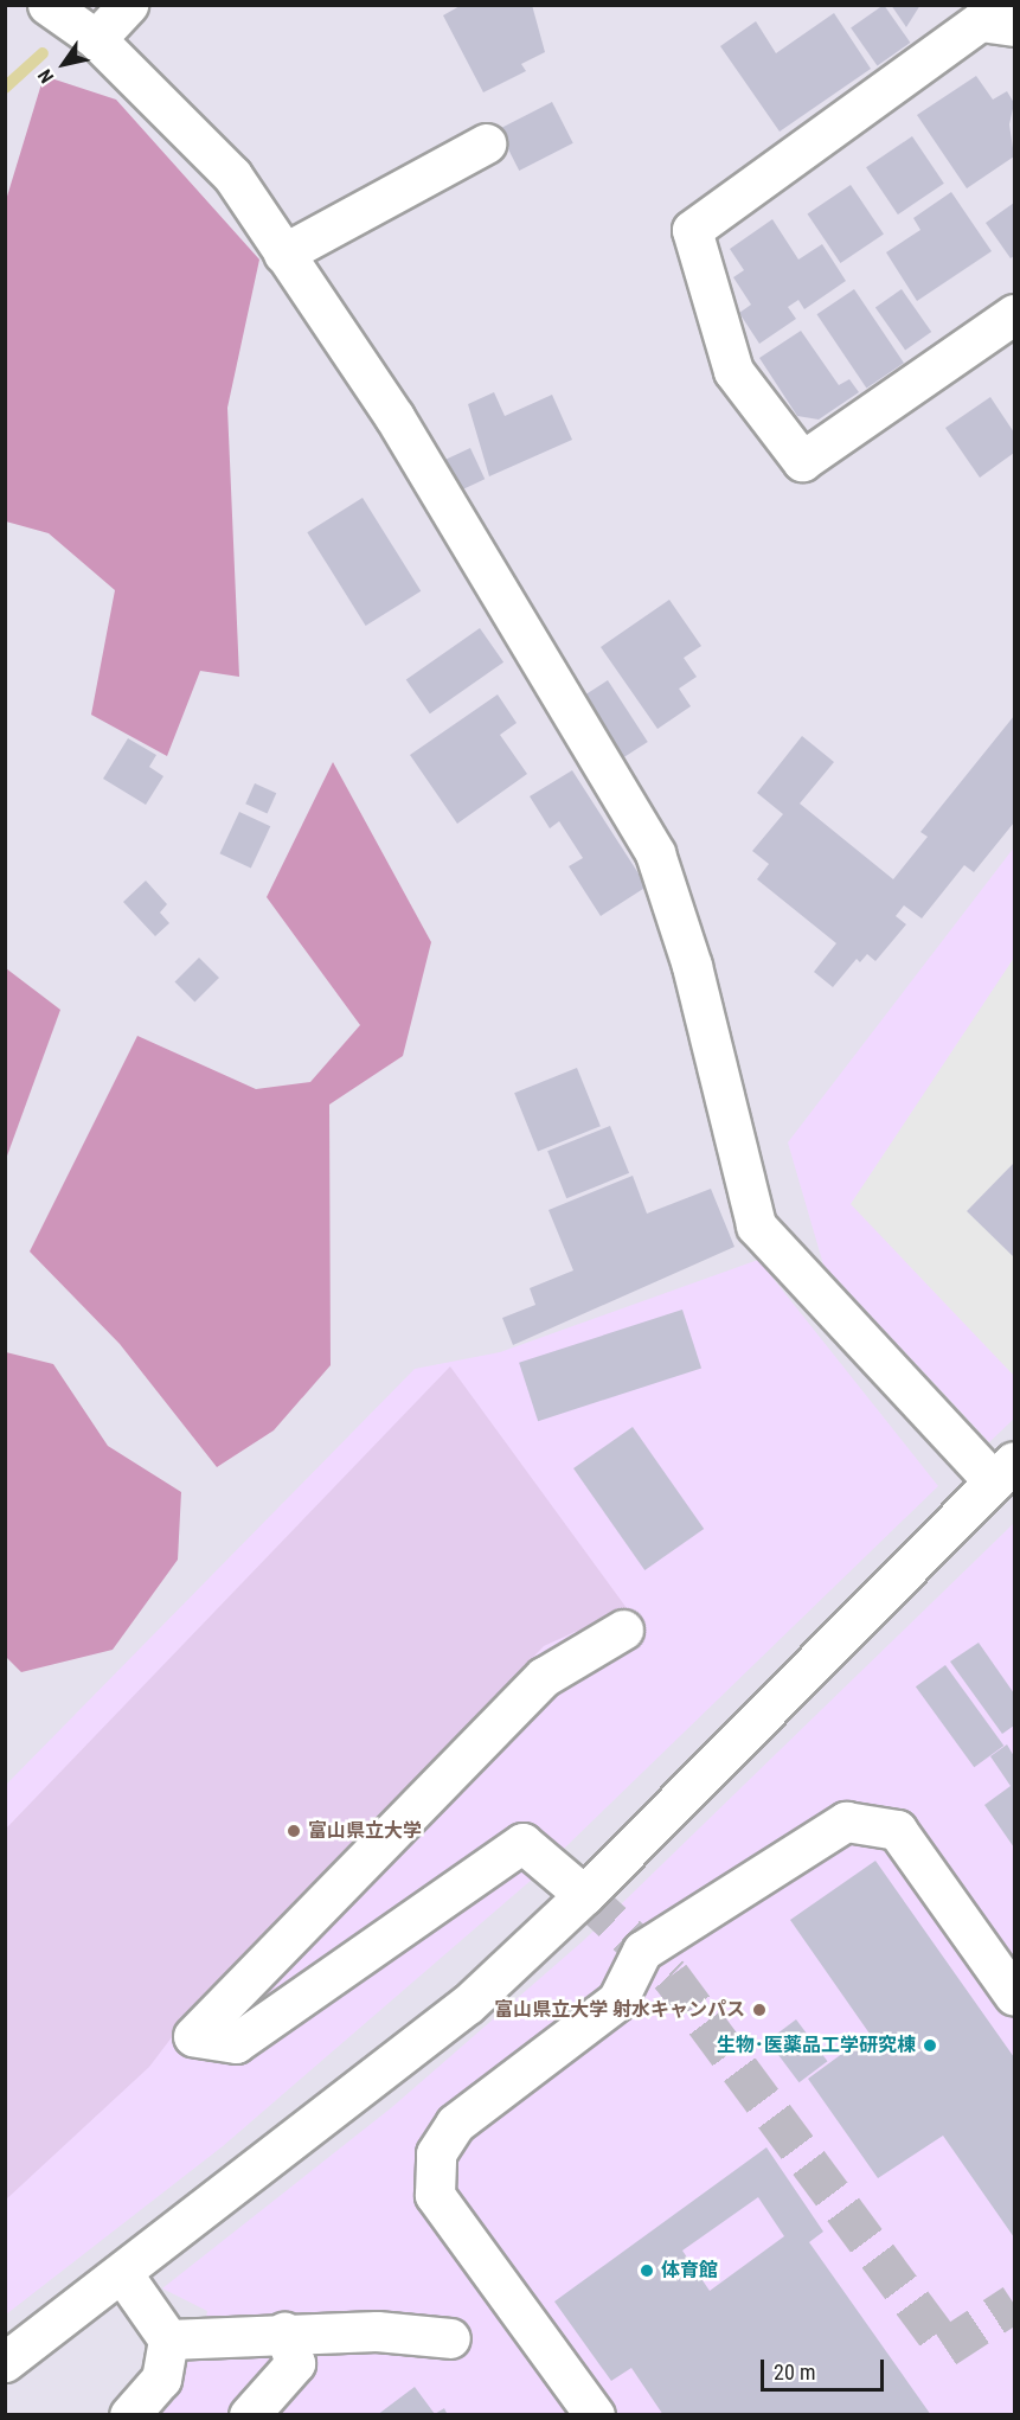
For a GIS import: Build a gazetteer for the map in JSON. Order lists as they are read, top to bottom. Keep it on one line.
{"places":["富山県立大学","富山県立大学 射水キャンパス","生物･医薬品工学研究棟","体育館"],"scale_bar":"20 m","north":"bottom left"}
